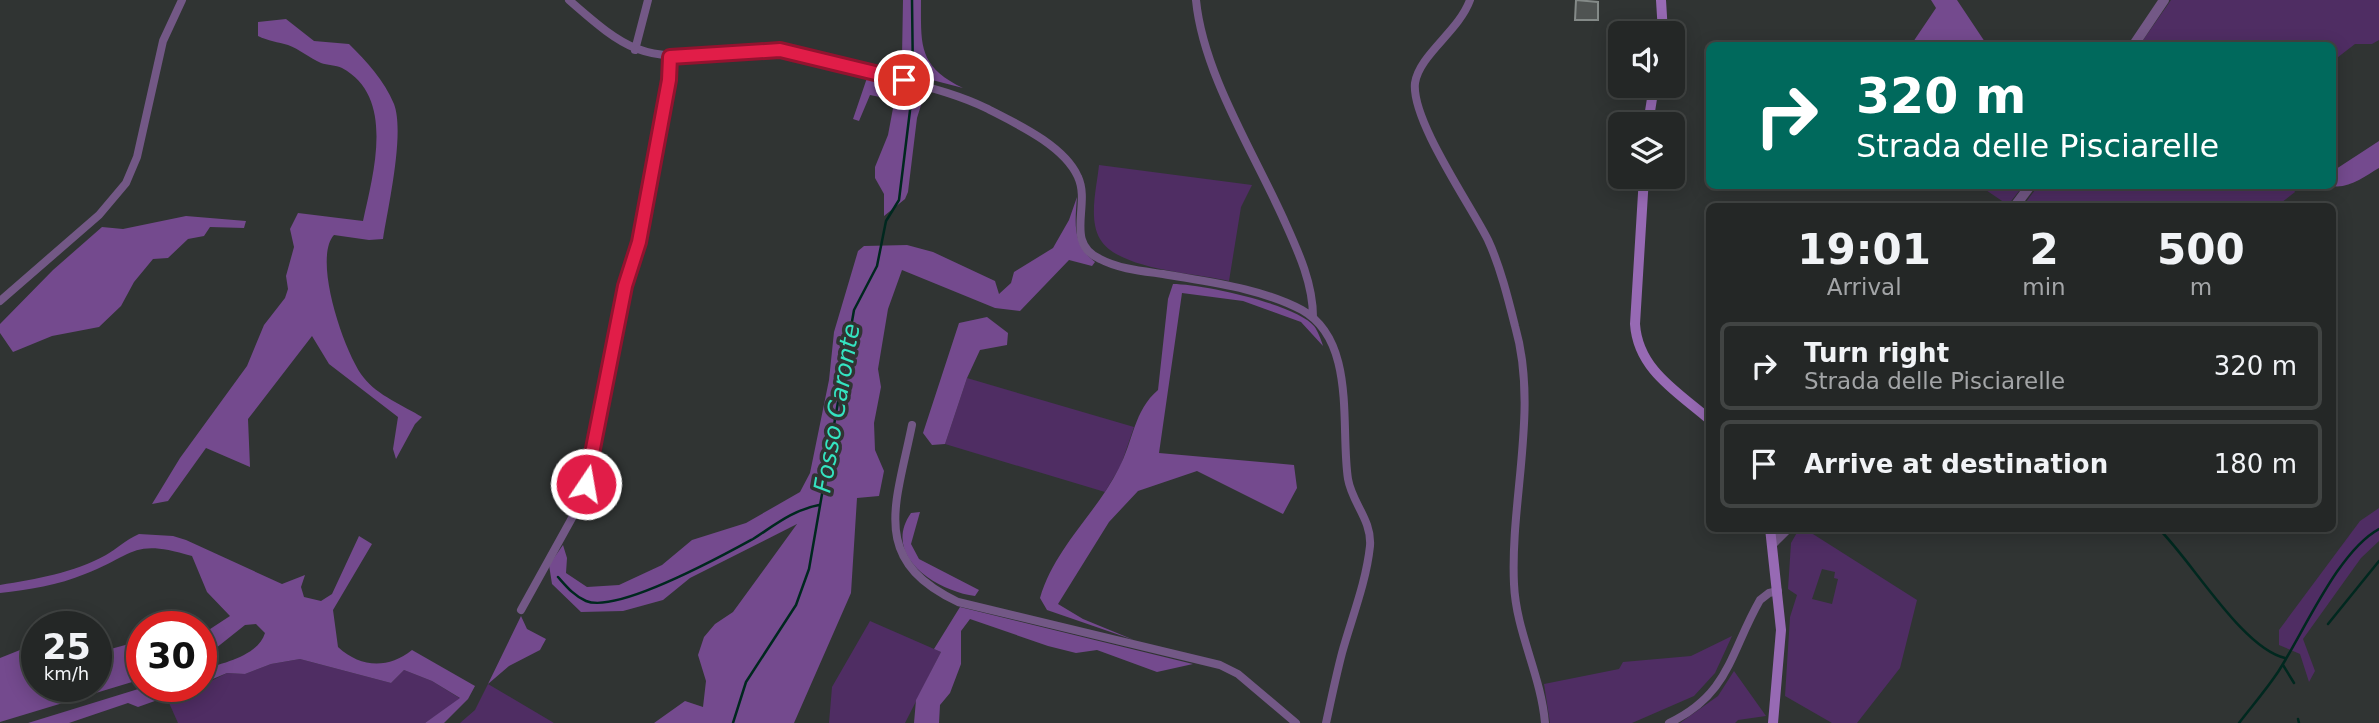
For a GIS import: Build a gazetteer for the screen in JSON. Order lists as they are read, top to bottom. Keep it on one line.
{"water":["Fosso Caronte"],"page":{"turn":["320 m","Strada delle Pisciarelle"],"eta":["19:01","Arrival","2","min","500","m"],"list":[{"name":"Turn right","note":"Strada delle Pisciarelle","value":"320 m"},{"name":"Arrive at destination","value":"180 m"}],"speed":"25 km/h","limit":"30"}}
